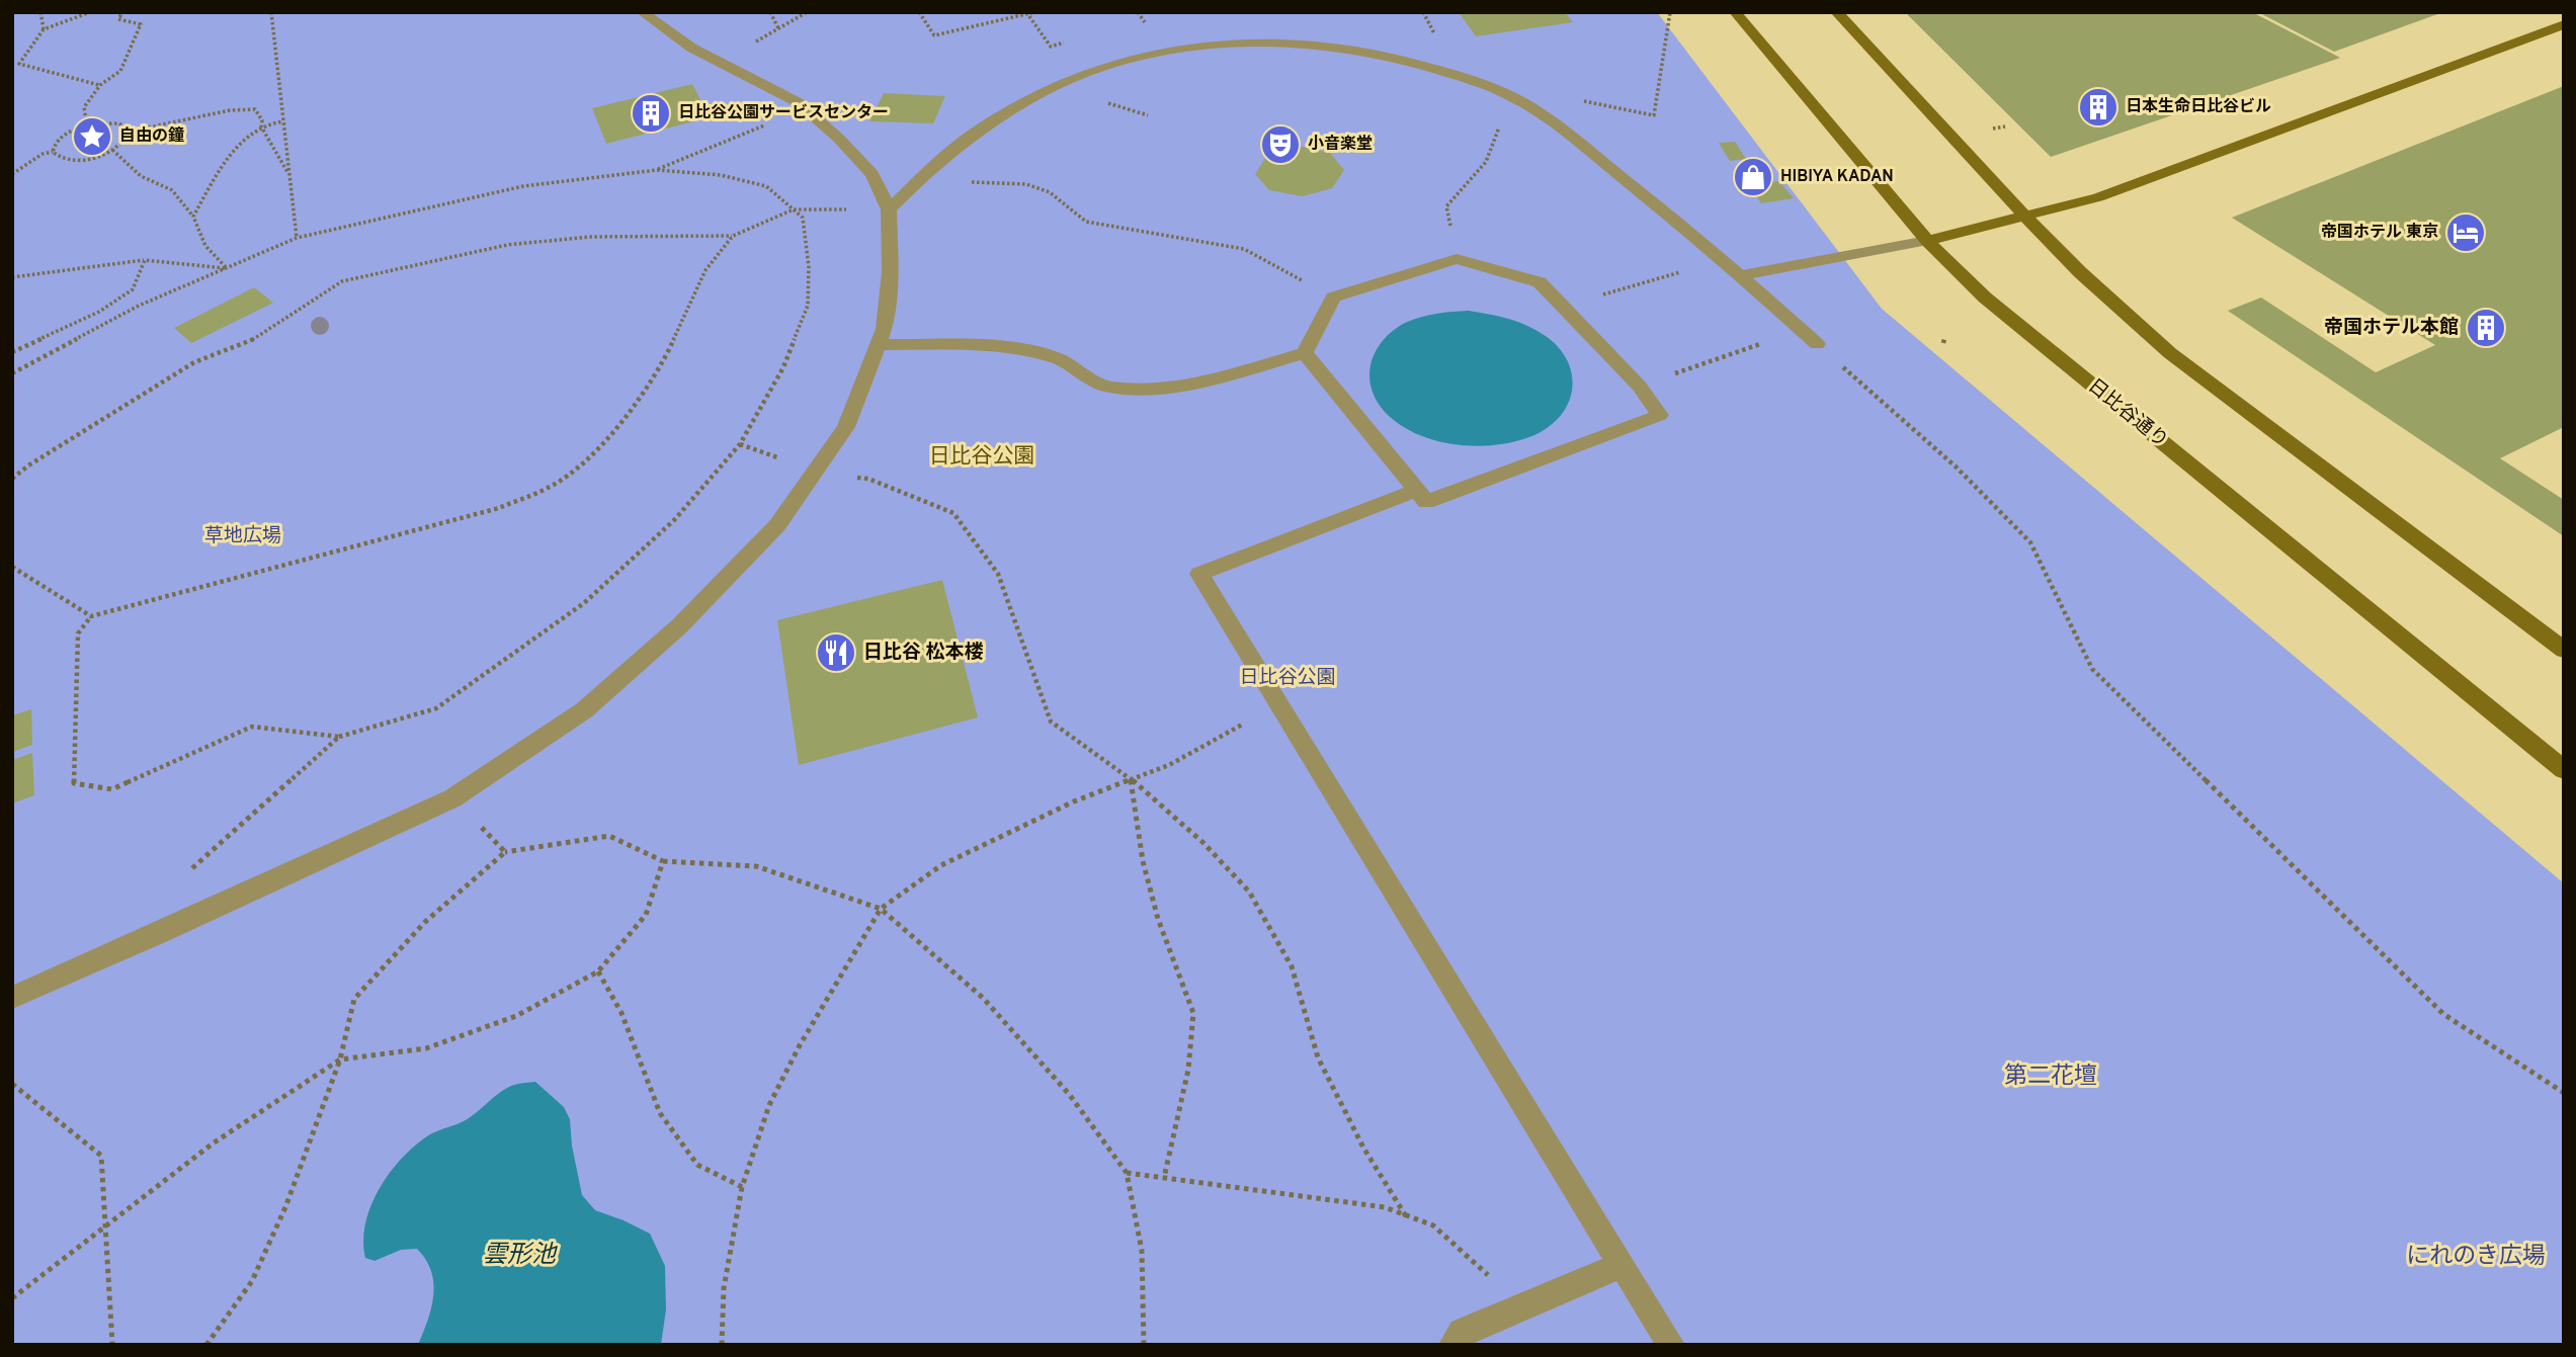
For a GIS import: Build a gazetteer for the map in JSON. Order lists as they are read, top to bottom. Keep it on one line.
{"streets":{"main road":["日比谷通り"]},"districts":["日比谷公園"],"water":["雲形池"],"parks":["草地広場","日比谷公園","第二花壇","にれのき広場"],"places":{"building":["日本生命日比谷ビル","日比谷公園サービスセンター","帝国ホテル本館"],"place":["自由の鐘"],"theatre":["小音楽堂"],"shop":["HIBIYA KADAN"],"hotel":["帝国ホテル 東京"],"restaurant":["日比谷 松本楼"]}}
